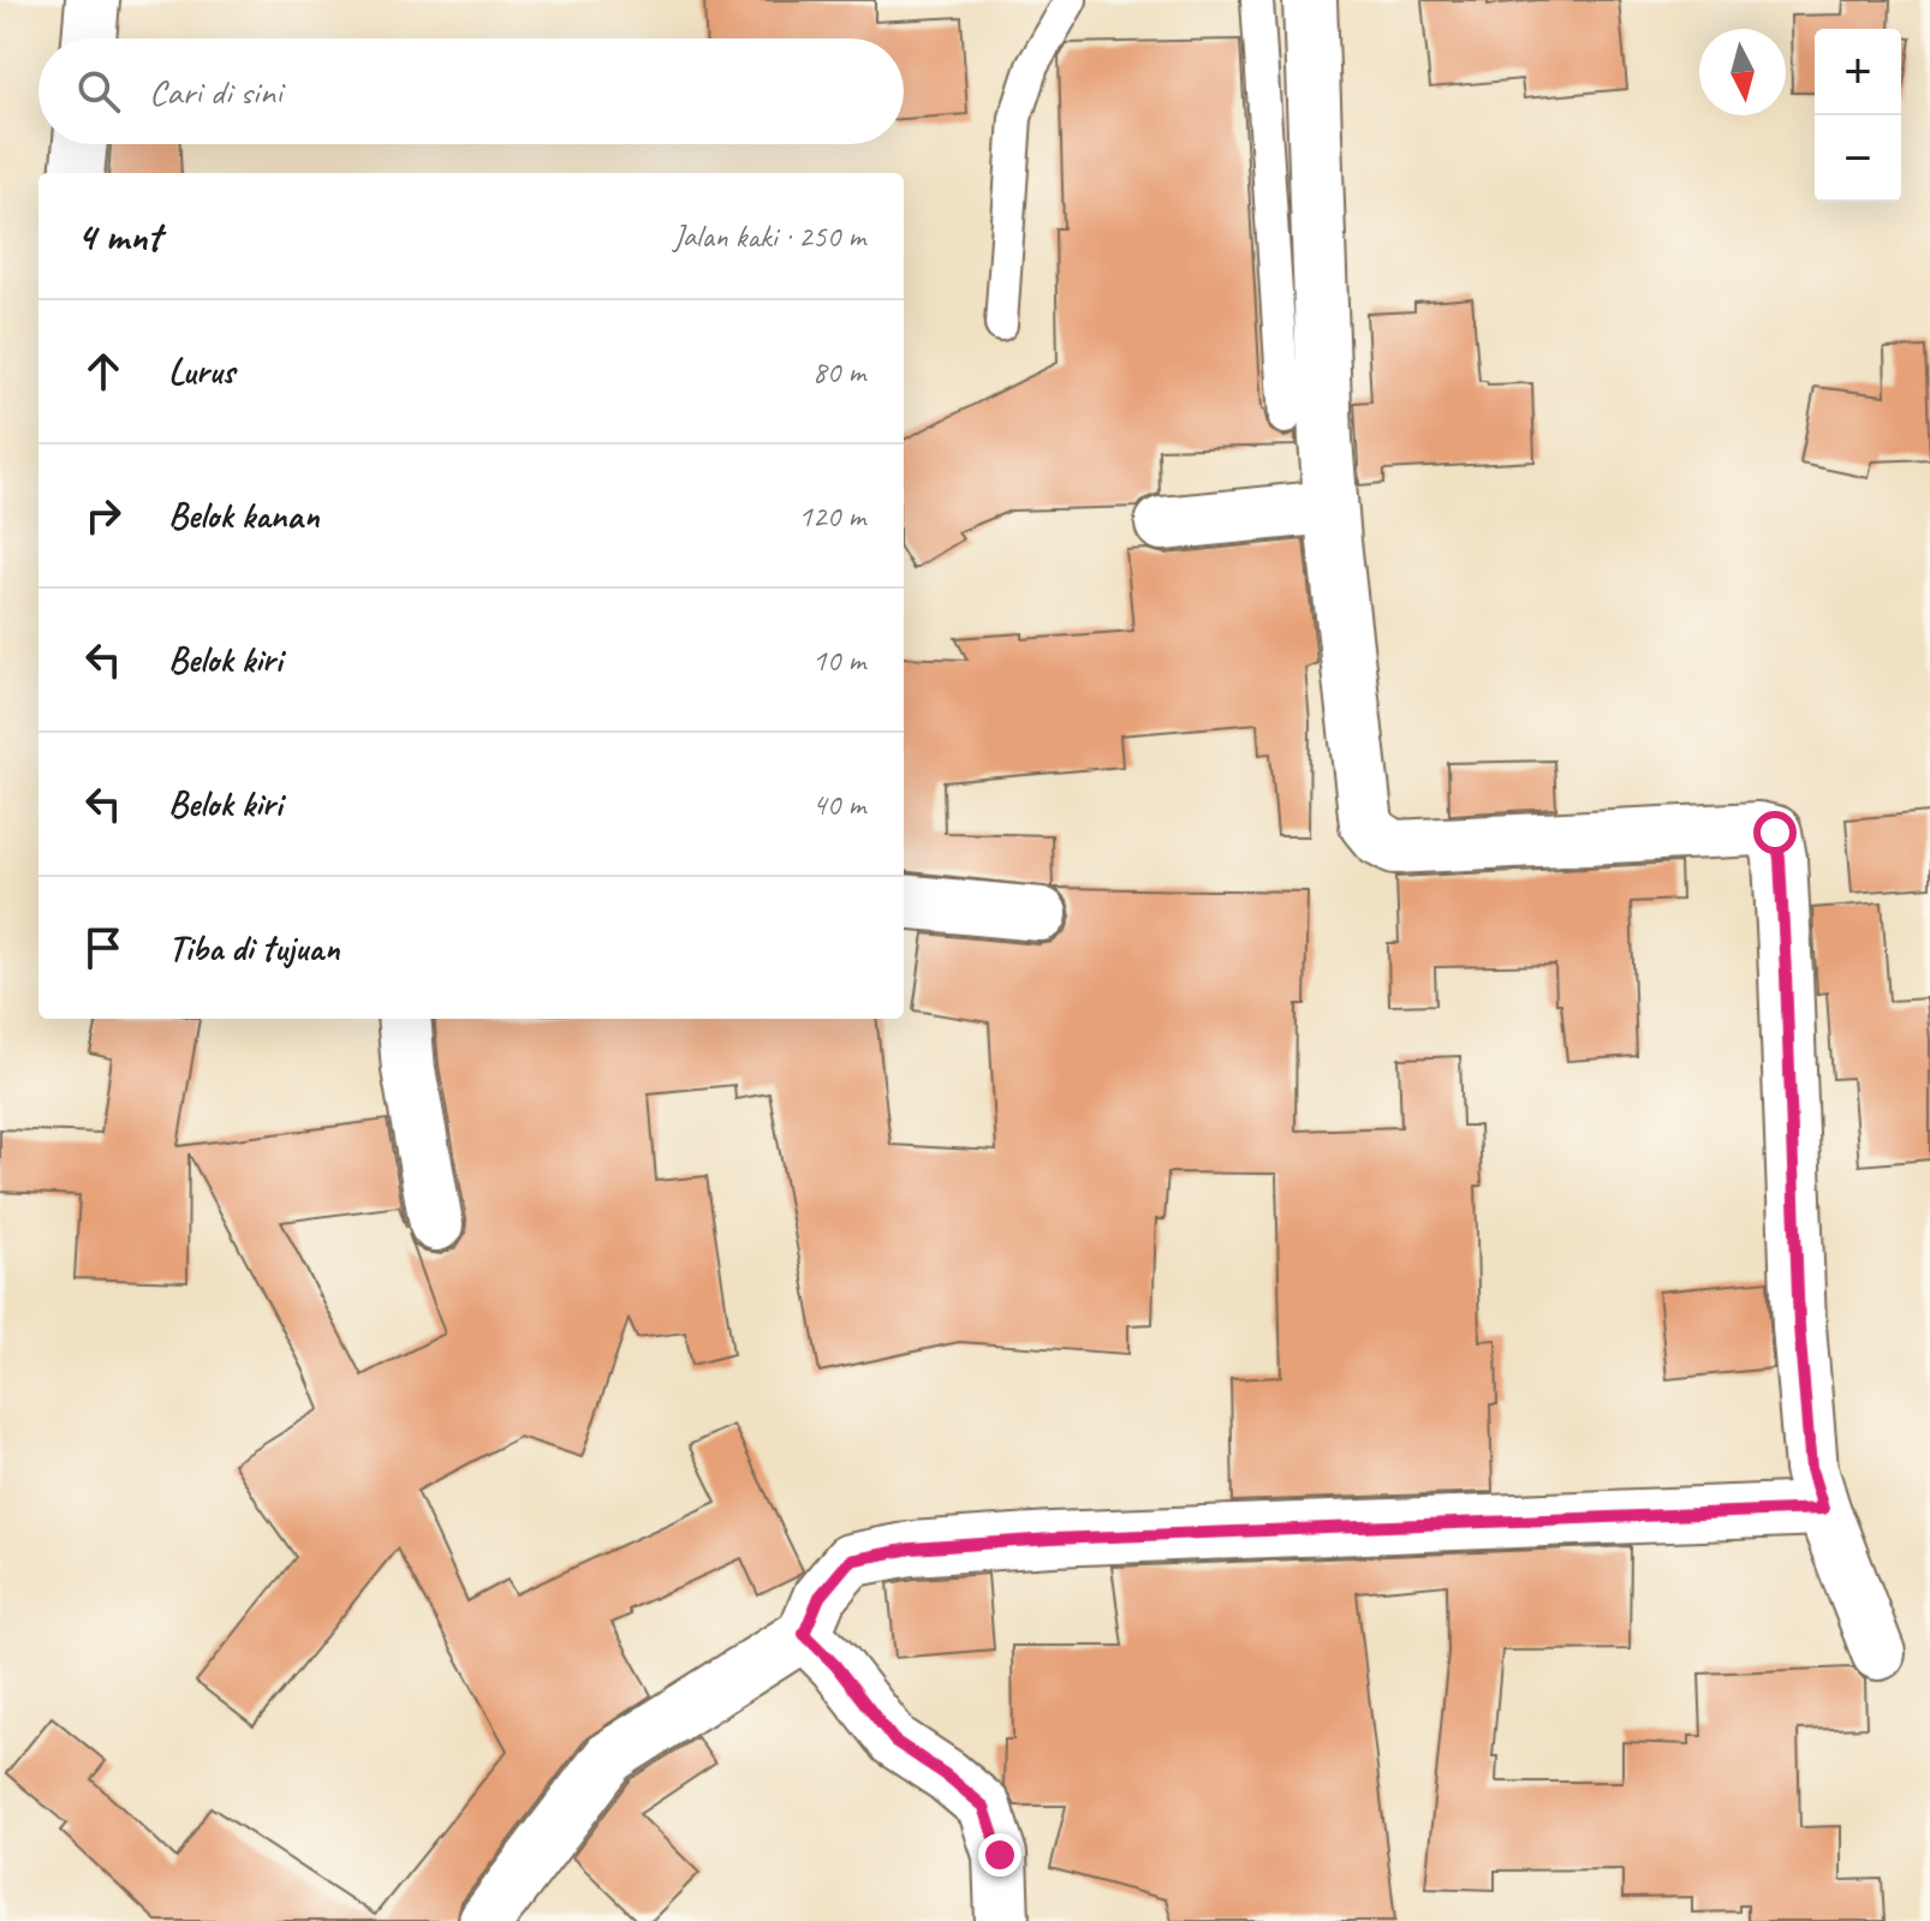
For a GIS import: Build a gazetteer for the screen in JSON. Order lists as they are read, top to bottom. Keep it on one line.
{"north":"bottom","page":{"map_buttons":["+","−"],"search":"Cari di sini","heading":["4 mnt","Jalan kaki · 250 m"],"list":[["Lurus","80 m"],["Belok kanan","120 m"],["Belok kiri","10 m"],["Belok kiri","40 m"],"Tiba di tujuan"]}}
